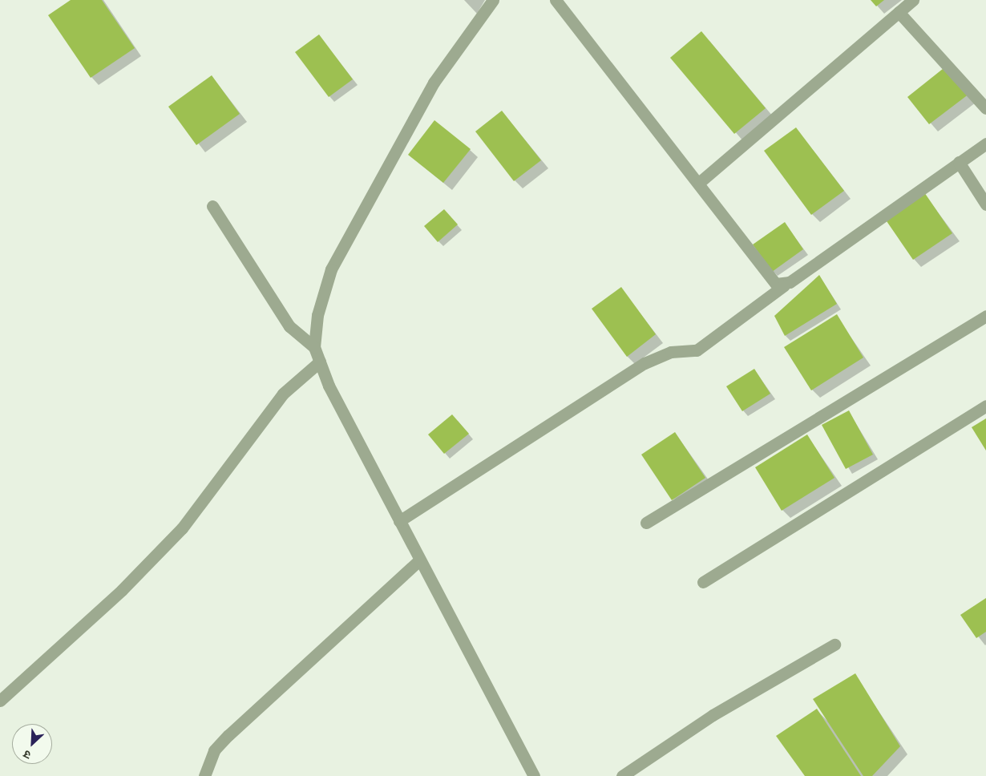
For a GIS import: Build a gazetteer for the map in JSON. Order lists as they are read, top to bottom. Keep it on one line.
{"north":"bottom left"}
